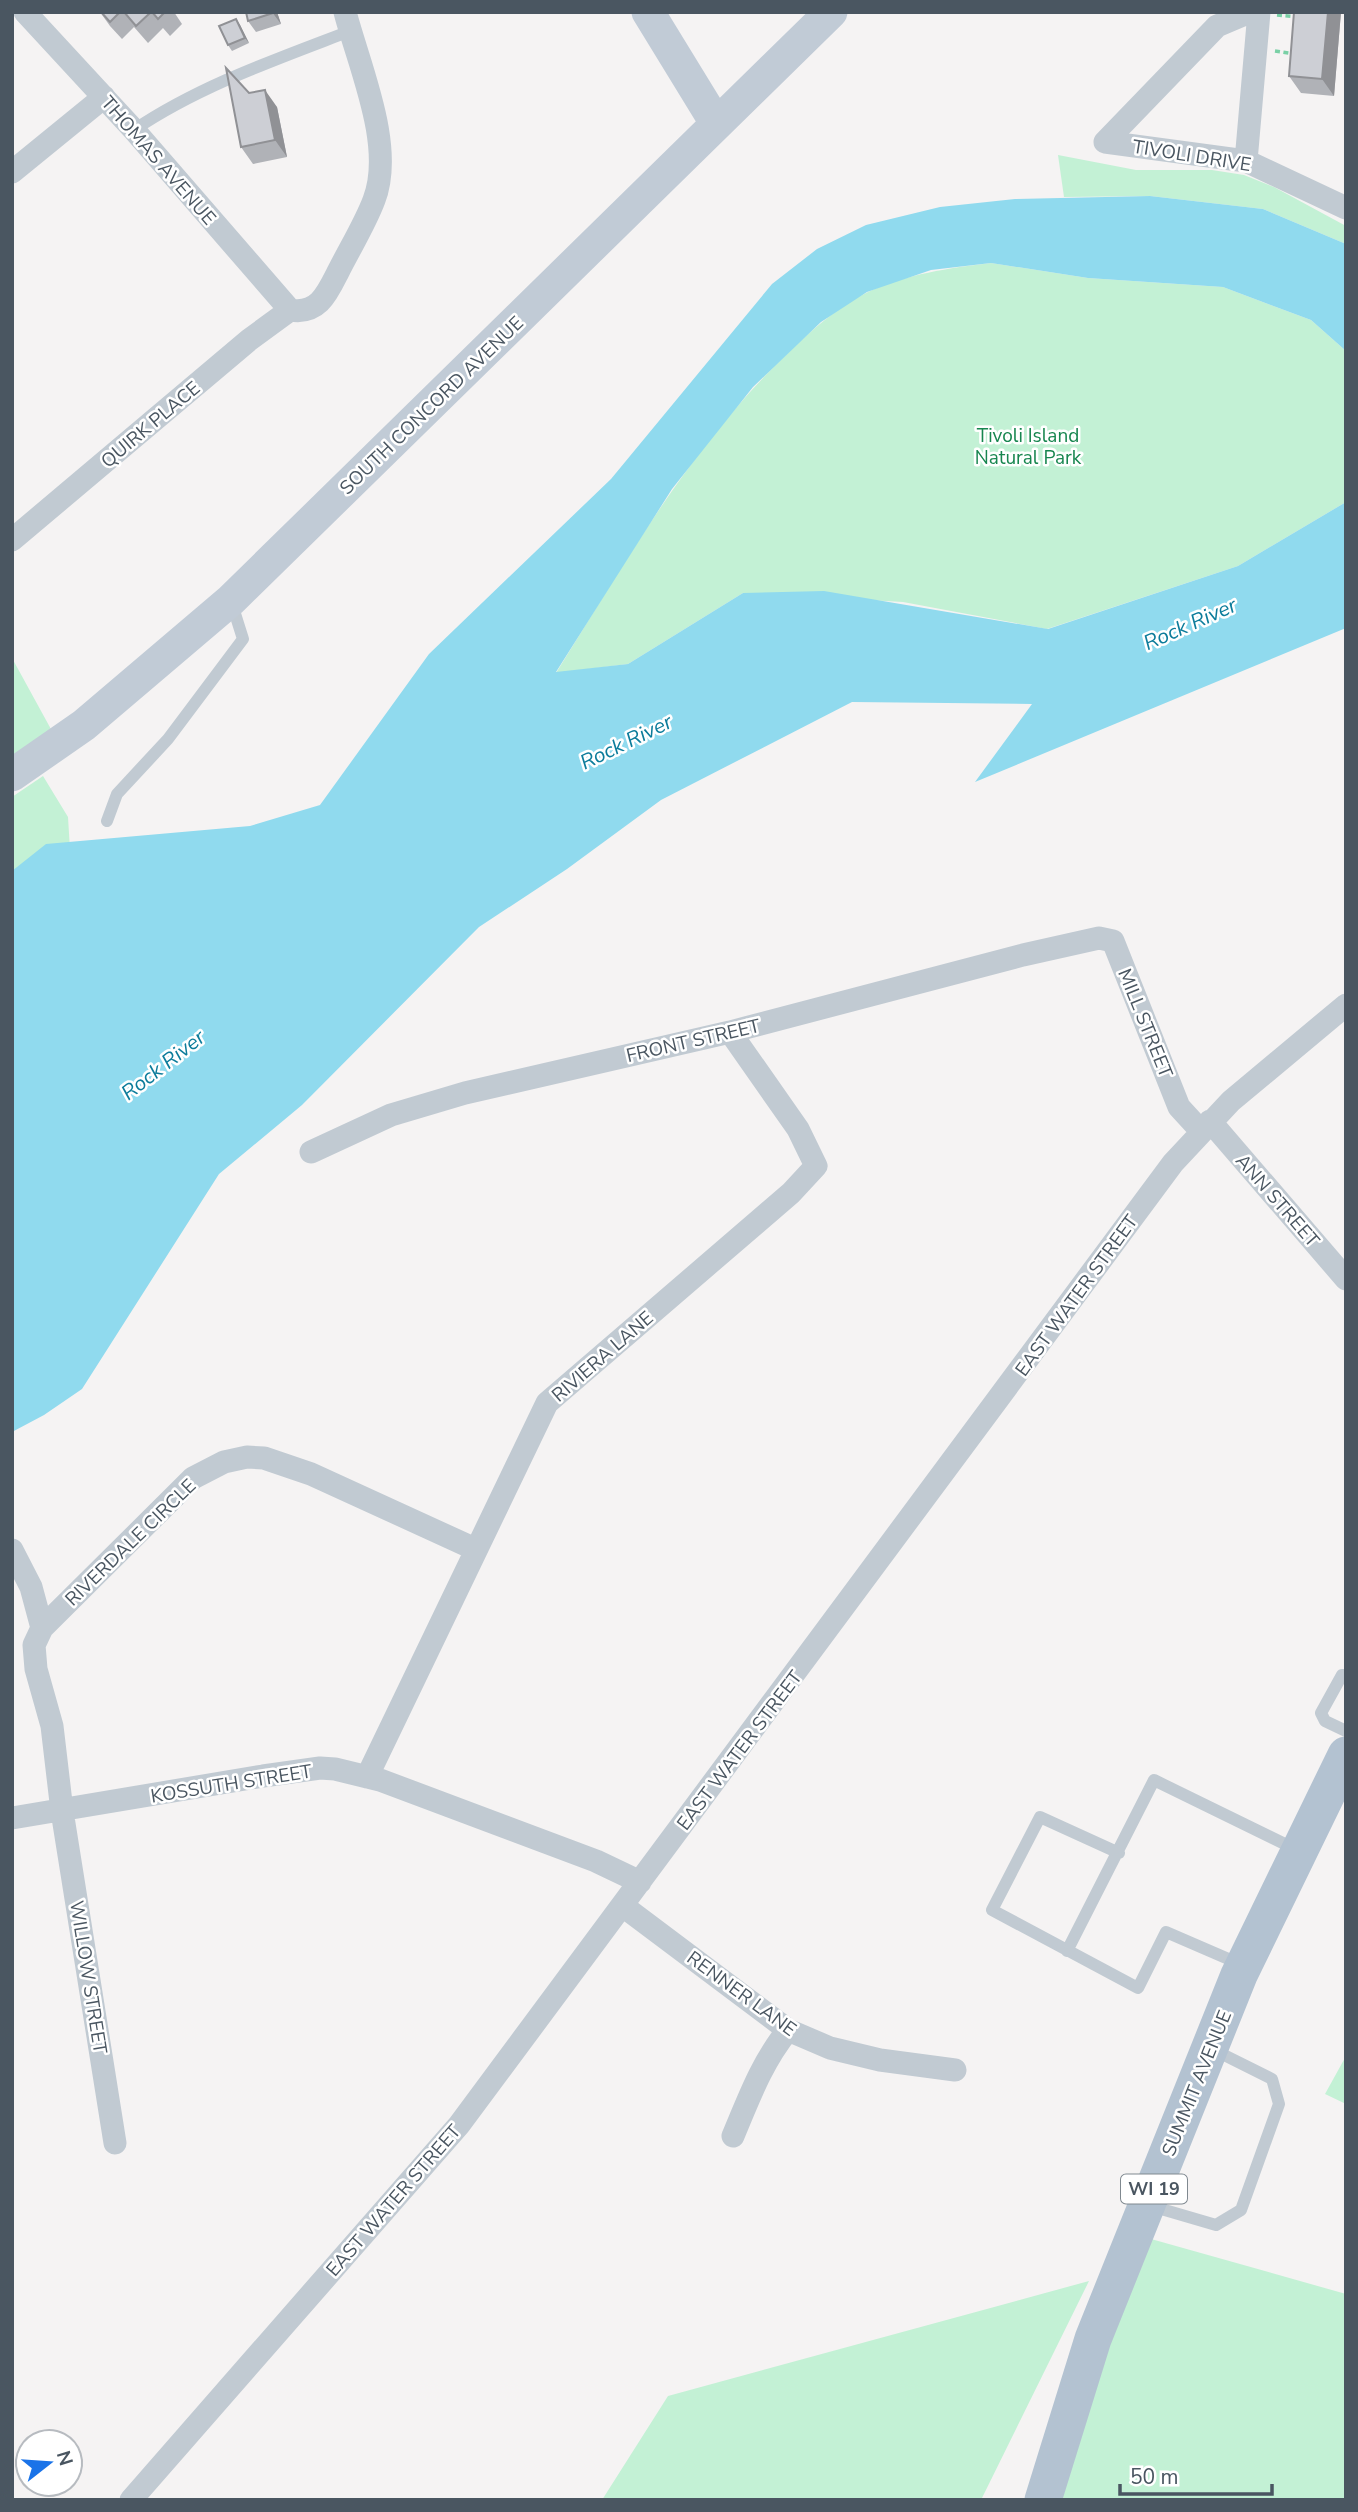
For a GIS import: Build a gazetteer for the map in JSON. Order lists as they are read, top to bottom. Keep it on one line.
{"streets":{"main road":["SUMMIT AVENUE","WI 19"],"street":["TIVOLI DRIVE","THOMAS AVENUE","SOUTH CONCORD AVENUE","QUIRK PLACE","MILL STREET","FRONT STREET","ANN STREET","EAST WATER STREET","RIVIERA LANE","RIVERDALE CIRCLE","KOSSUTH STREET","WILLOW STREET","RENNER LANE"]},"crossings":[["THOMAS AVENUE","QUIRK PLACE"],["MILL STREET","FRONT STREET"],["MILL STREET","ANN STREET"],["MILL STREET","EAST WATER STREET"],["FRONT STREET","RIVIERA LANE"],["ANN STREET","EAST WATER STREET"],["EAST WATER STREET","KOSSUTH STREET"],["EAST WATER STREET","RENNER LANE"],["RIVIERA LANE","RIVERDALE CIRCLE"],["RIVIERA LANE","KOSSUTH STREET"],["KOSSUTH STREET","WILLOW STREET"]],"water":["Rock River"],"parks":["Tivoli Island Natural Park"],"scale_bar":"50 m","north":"right"}
